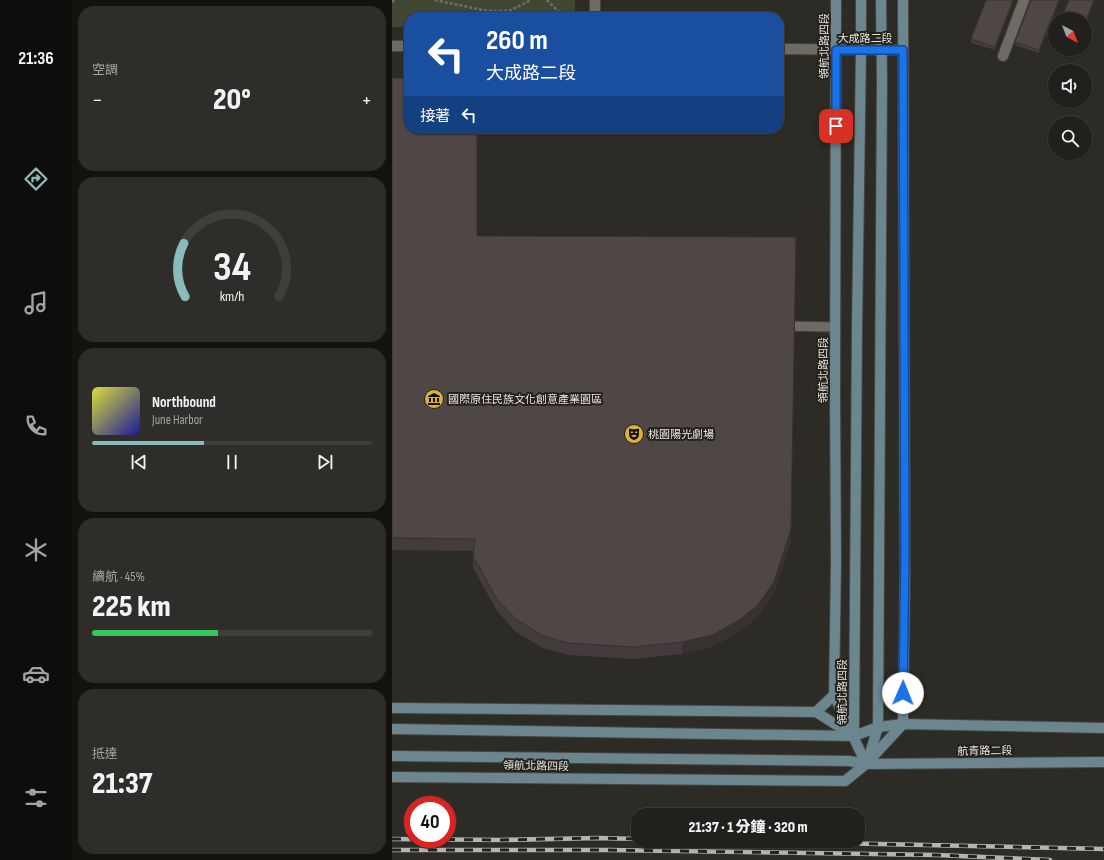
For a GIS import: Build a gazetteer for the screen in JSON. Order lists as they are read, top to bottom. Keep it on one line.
{"streets":{"street":["大成路二段","領航北路四段","航青路二段"]},"crossings":[["大成路二段","領航北路四段"],["領航北路四段","航青路二段"]],"places":{"museum":["國際原住民族文化創意產業園區"],"theatre":["桃園陽光劇場"]},"north":"bottom right","page":{"tabs":"21:36","tile":["空調",["續航 · 45%","225 km"],["抵達","21:37"]],"turn":["260 m","大成路二段"],"heat":["−","20°","+"],"then":"接著","song":["Northbound","June Harbor"],"limit":"40","trip":"21:37 · 1 分鐘 · 320 m","gauge":["34","km/h"]}}
